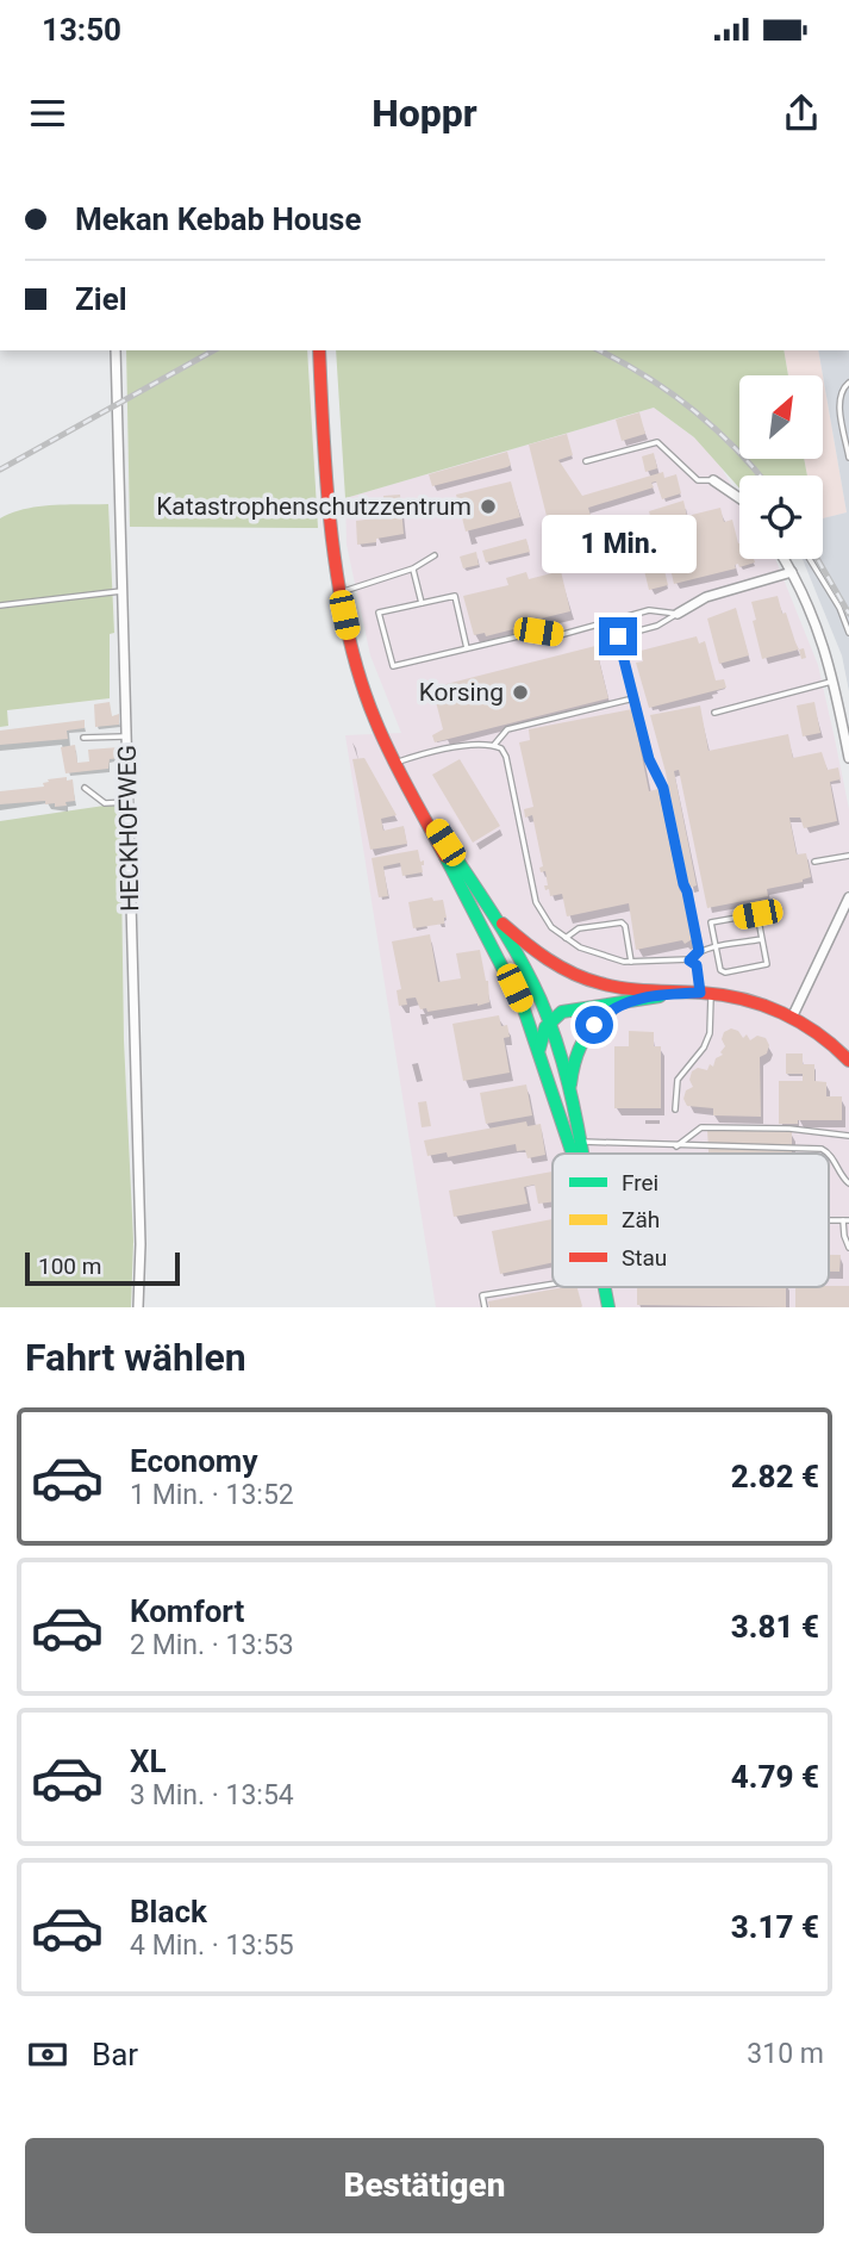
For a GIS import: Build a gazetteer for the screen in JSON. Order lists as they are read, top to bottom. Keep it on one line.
{"streets":{"street":["HECKHOFWEG"]},"places":["Katastrophenschutzzentrum","Korsing"],"legend":["Frei","Zäh","Stau"],"scale_bar":"100 m","north":"top right","page":{"status":"13:50","header":"Hoppr","banner":["Mekan Kebab House","Ziel"],"bubble":"1 Min.","scale":"100 m","heading":"Fahrt wählen","list":[{"name":"Economy","note":"1 Min. · 13:52","value":"2.82 €"},{"name":"Komfort","note":"2 Min. · 13:53","value":"3.81 €"},{"name":"XL","note":"3 Min. · 13:54","value":"4.79 €"},{"name":"Black","note":"4 Min. · 13:55","value":"3.17 €"}],"pay":["Bar","310 m"],"buttons":"Bestätigen"}}
